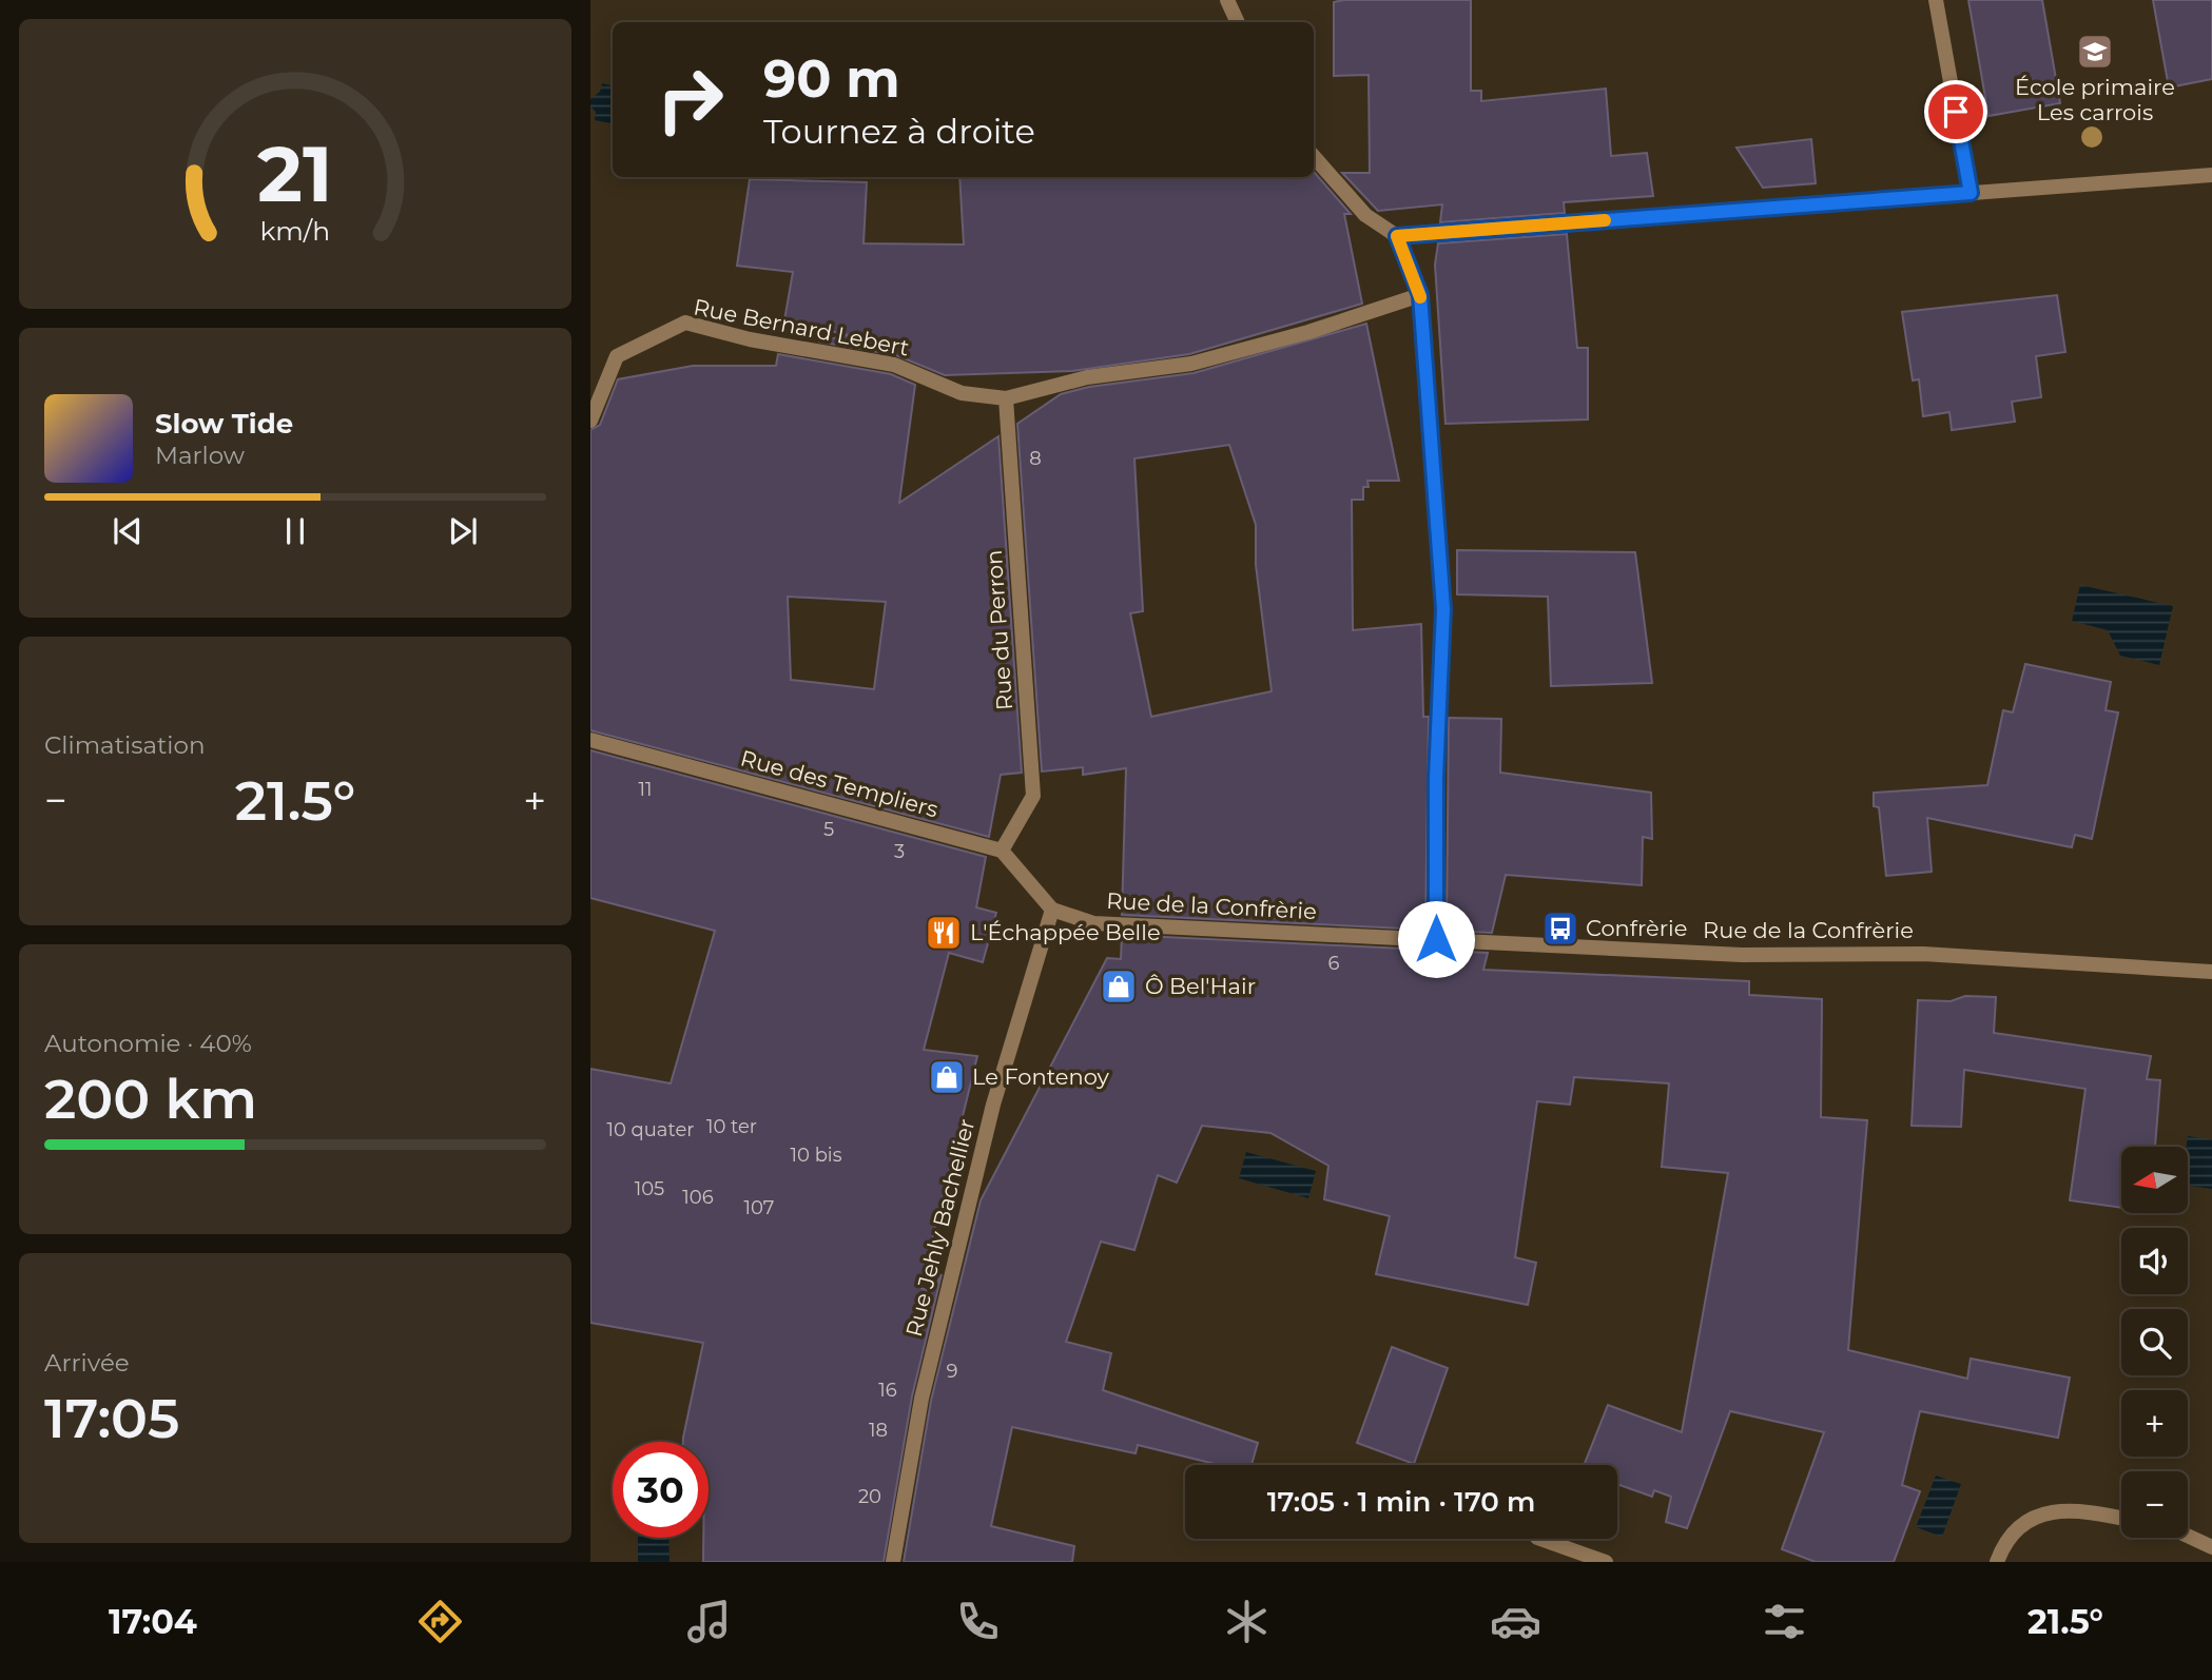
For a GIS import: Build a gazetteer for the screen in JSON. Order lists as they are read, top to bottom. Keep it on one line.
{"streets":{"street":["Rue Bernard Lebert","Rue du Perron","Rue des Templiers","Rue de la Confrèrie","Rue Jehly Bachellier"]},"crossings":[["Rue Bernard Lebert","Rue du Perron"],["Rue du Perron","Rue des Templiers"],["Rue de la Confrèrie","Rue Jehly Bachellier"]],"places":{"school or university":["École primaire Les carrois"],"bus stop":["Confrèrie"],"restaurant":["L'Échappée Belle"],"shop":["Ô Bel'Hair","Le Fontenoy"]},"house_numbers":["8","11","5","3","6","10 ter","10 quater","10 bis","105","106","107","9","16","18","20"],"north":"left","page":{"turn":["90 m","Tournez à droite"],"song":["Slow Tide","Marlow"],"tile":["Climatisation",["Autonomie · 40%","200 km"],["Arrivée","17:05"]],"heat":["−","21.5°","+"],"map_buttons":["+","−"],"limit":"30","trip":"17:05 · 1 min · 170 m","tabs":["17:04","21.5°"],"gauge":["21","km/h"]}}
